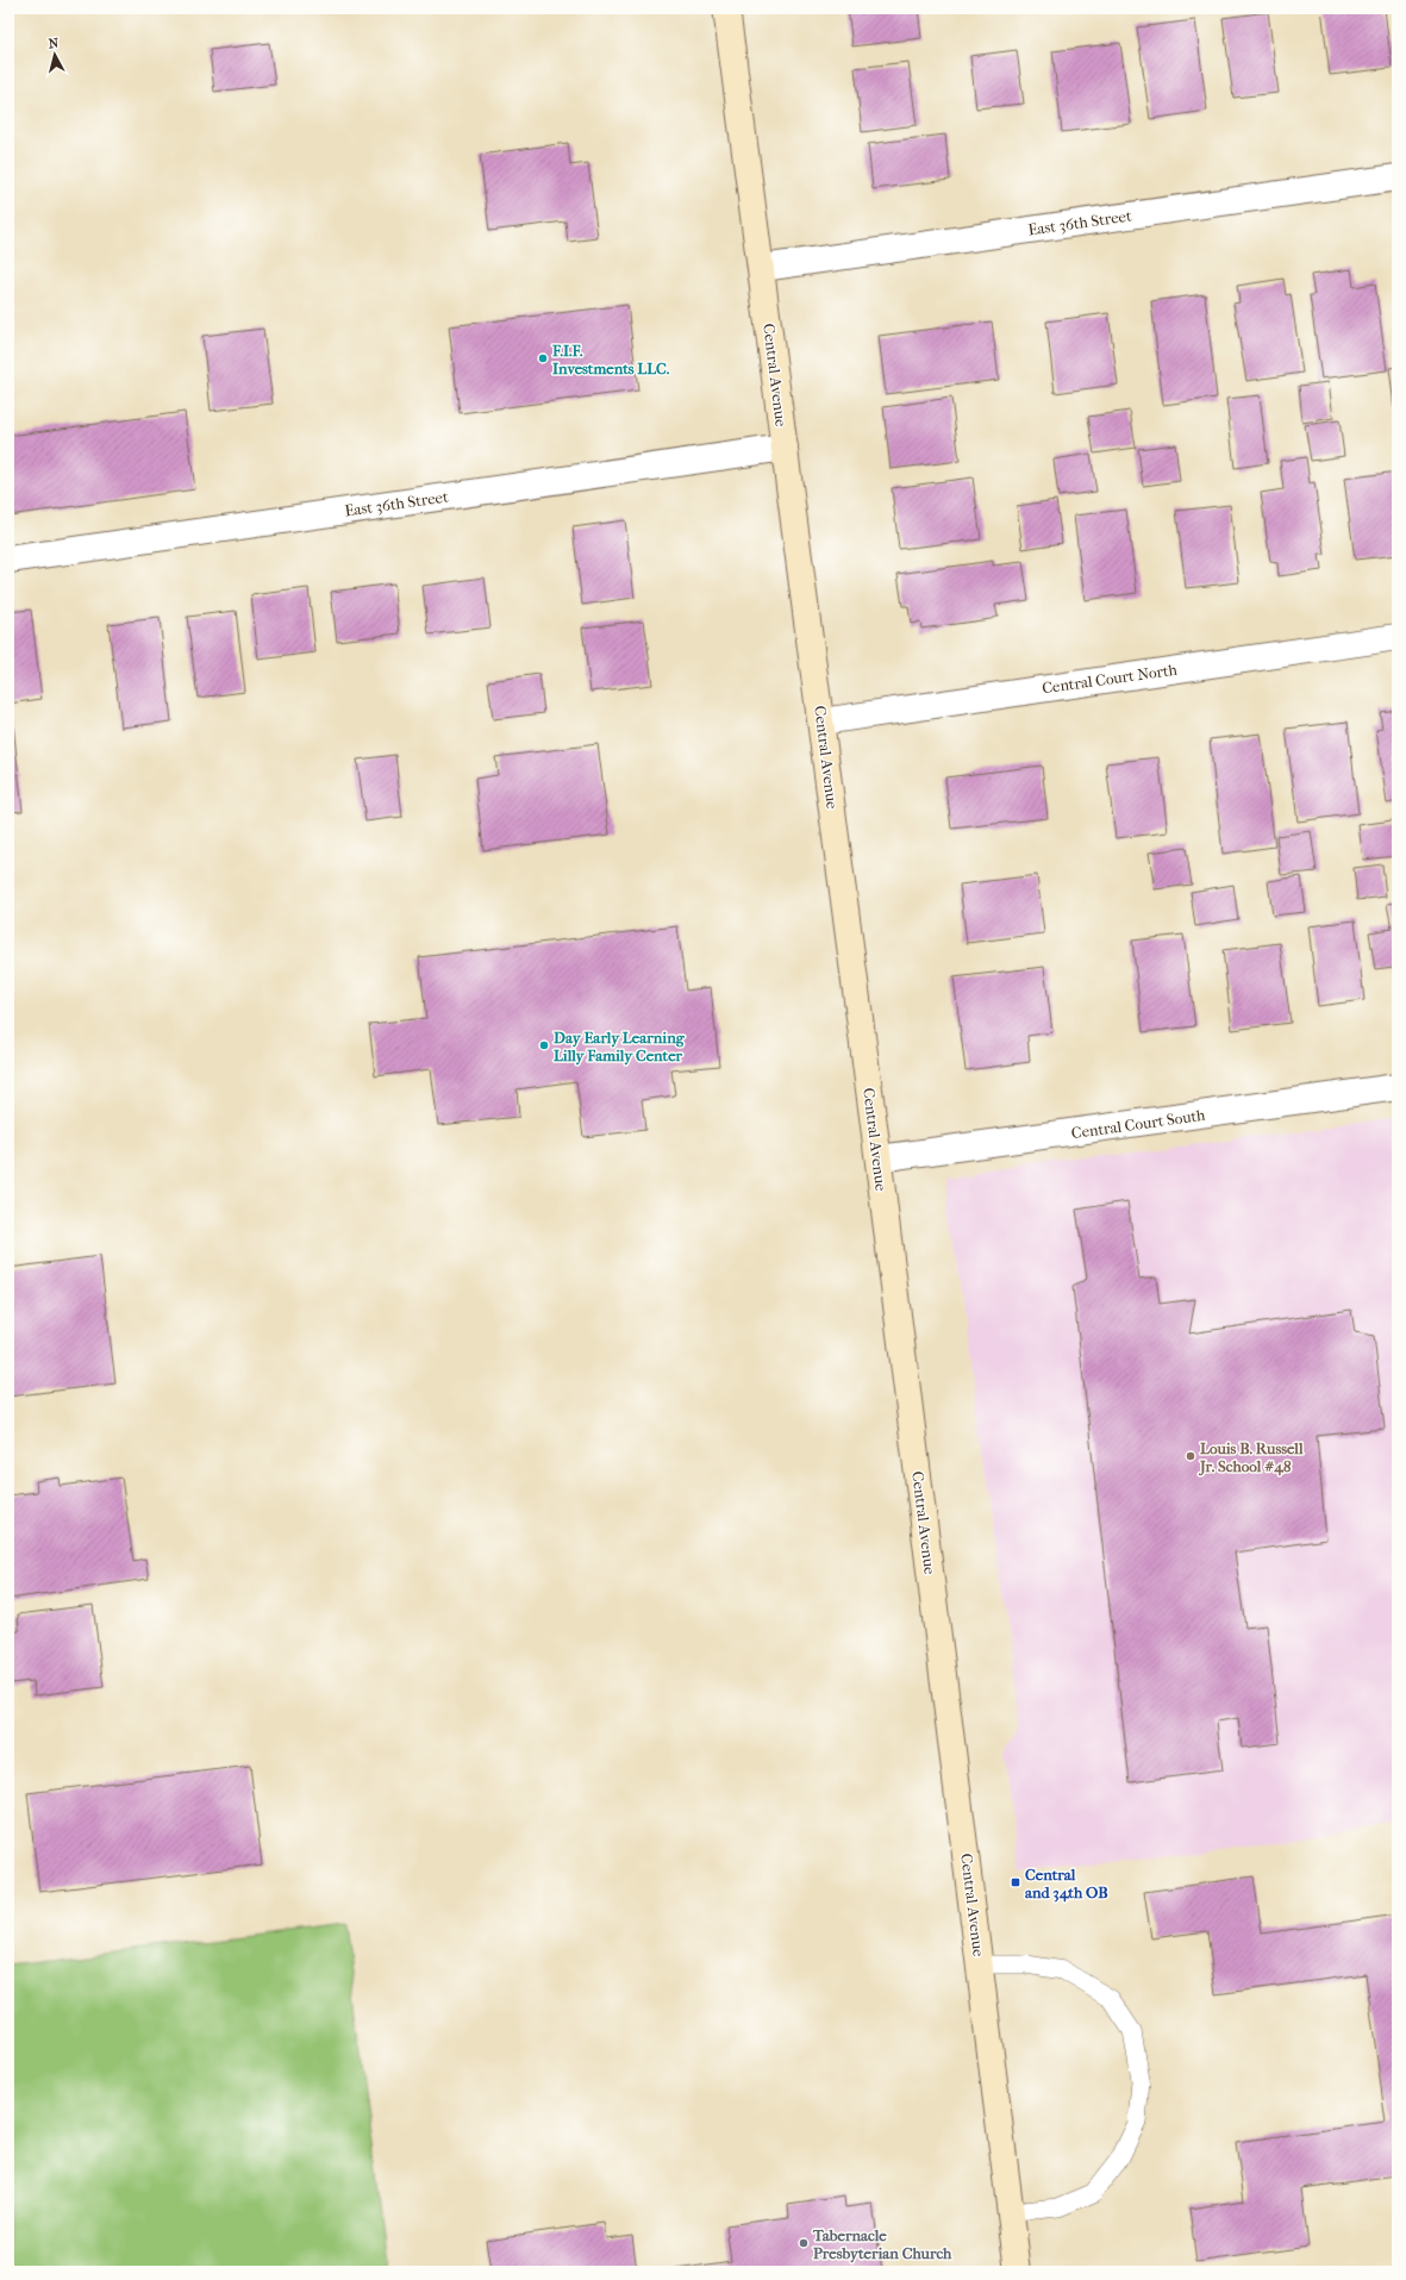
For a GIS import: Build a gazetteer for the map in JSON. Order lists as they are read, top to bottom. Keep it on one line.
{"streets":{"main road":["Central Avenue"],"street":["East 36th Street","Central Court North","Central Court South"]},"crossings":[["East 36th Street","Central Avenue"],["Central Avenue","Central Court North"],["Central Avenue","Central Court South"]],"places":{"other":["F.I.F. Investments LLC.","Day Early Learning Lilly Family Center","Louis B. Russell Jr. School #48","Tabernacle Presbyterian Church"],"transit":["Central and 34th OB"]},"north":"top"}
